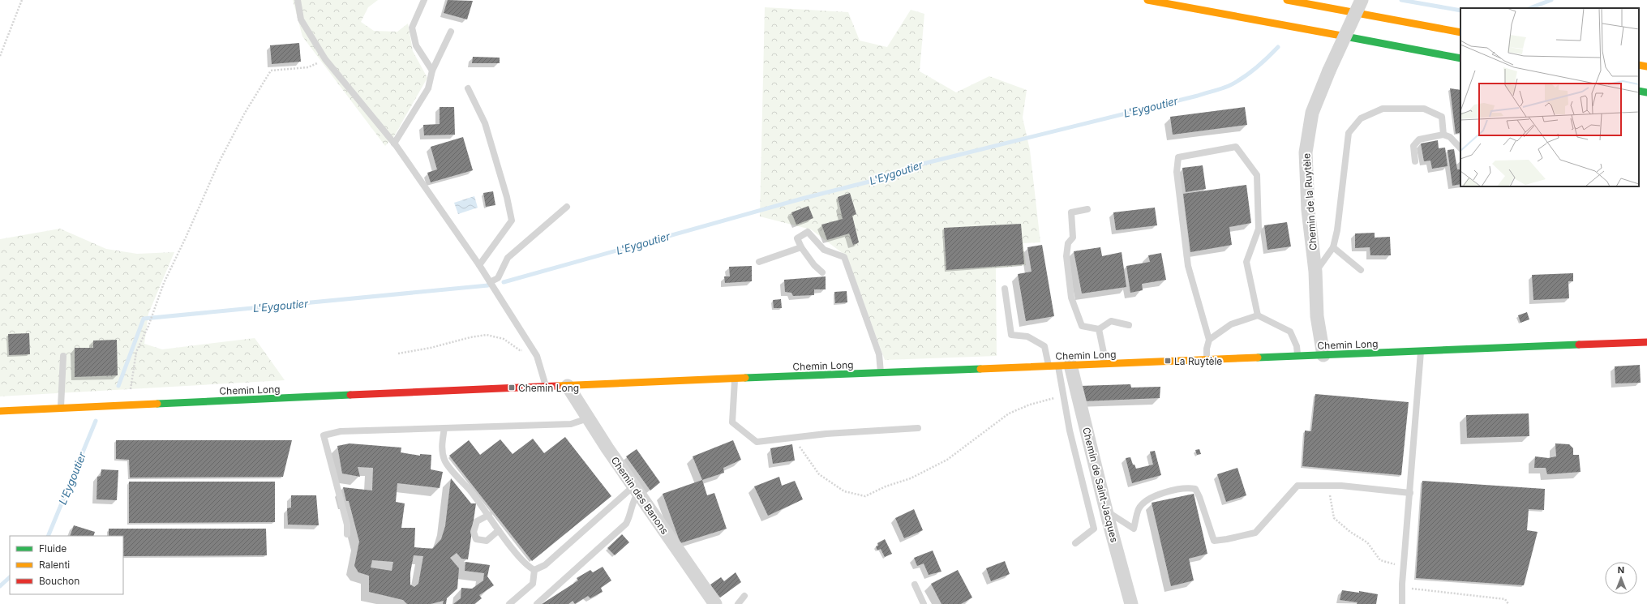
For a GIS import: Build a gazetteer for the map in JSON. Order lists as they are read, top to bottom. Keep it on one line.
{"streets":{"main road":["Chemin Long"],"street":["Chemin de la Ruytèle","Chemin de Saint-Jacques","Chemin des Banons"]},"crossings":[["Chemin de la Ruytèle","Chemin Long"],["Chemin Long","Chemin de Saint-Jacques"],["Chemin Long","Chemin des Banons"]],"water":["L'Eygoutier"],"places":{"transit":["La Ruytèle","Chemin Long"]},"legend":["Fluide","Ralenti","Bouchon"],"north":"top"}
